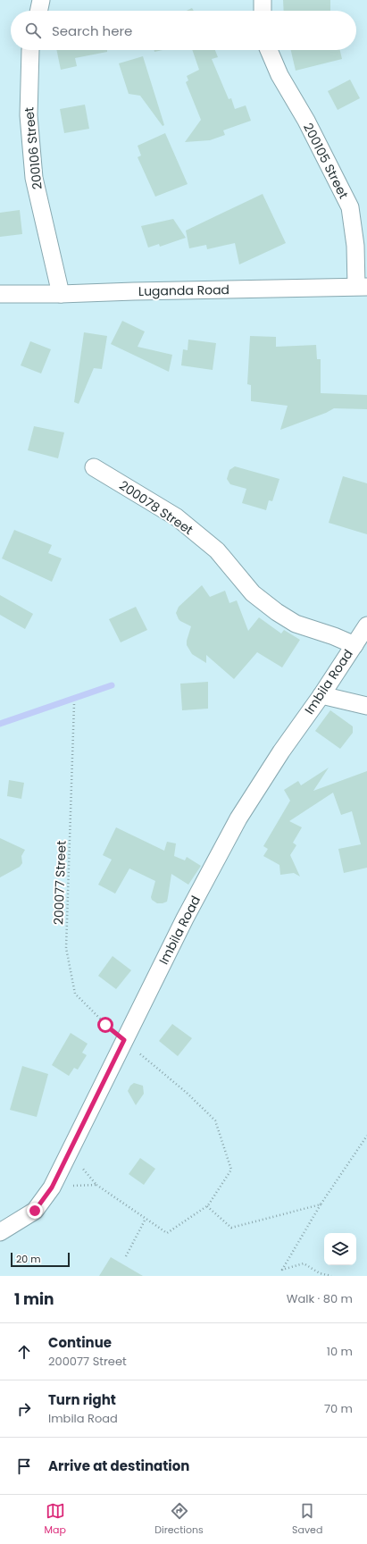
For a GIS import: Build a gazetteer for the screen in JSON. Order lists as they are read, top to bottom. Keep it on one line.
{"streets":{"street":["200106 Street","200105 Street","Luganda Road","200078 Street","Imbila Road"],"path":["200077 Street"]},"crossings":[["200106 Street","Luganda Road"],["200105 Street","Luganda Road"],["200078 Street","Imbila Road"],["Imbila Road","200077 Street"]],"scale_bar":"20 m","page":{"search":"Search here","scale":"20 m","heading":["1 min","Walk · 80 m"],"list":[["Continue","200077 Street","10 m"],["Turn right","Imbila Road","70 m"],"Arrive at destination"],"nav":["Map","Directions","Saved"]}}
